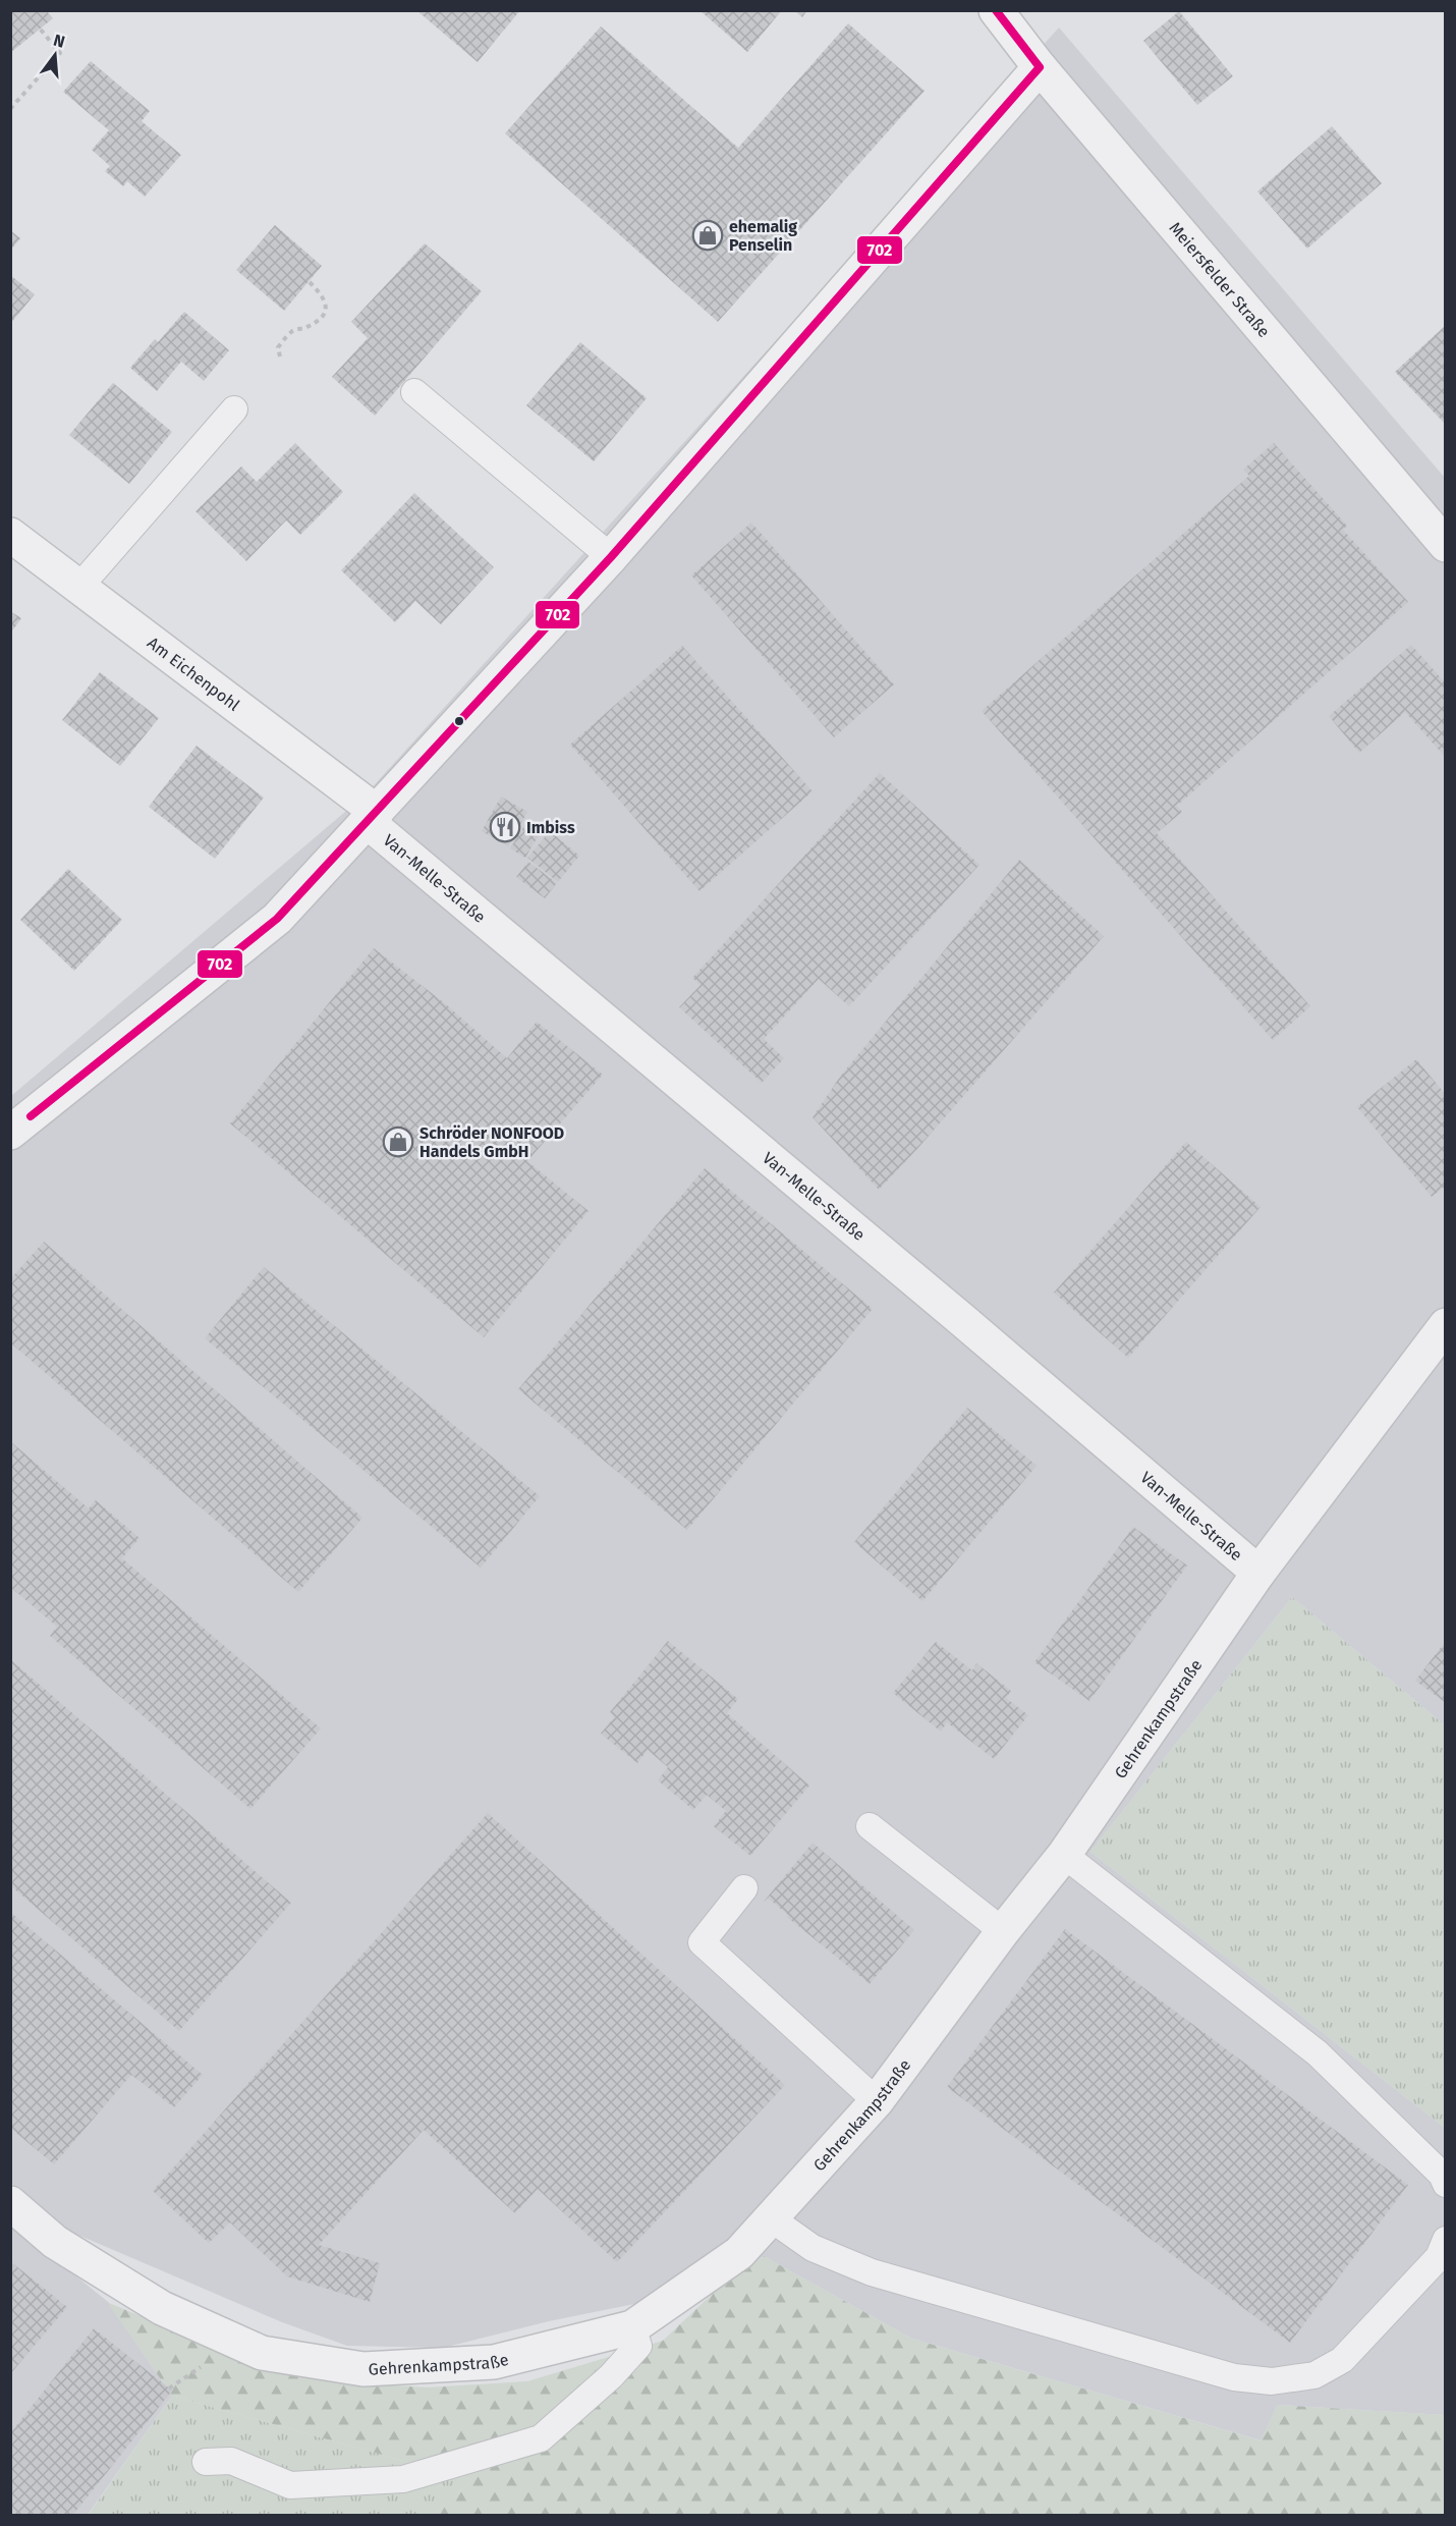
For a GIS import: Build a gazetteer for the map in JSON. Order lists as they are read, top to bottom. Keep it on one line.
{"streets":{"street":["Meiersfelder Straße","Am Eichenpohl","Van-Melle-Straße","Gehrenkampstraße"]},"crossings":[["Am Eichenpohl","Van-Melle-Straße"],["Van-Melle-Straße","Gehrenkampstraße"]],"places":{"shop":["ehemalig Penselin","Schröder NONFOOD Handels GmbH"],"restaurant":["Imbiss"]},"lines":["transit line 702"],"north":"top"}
